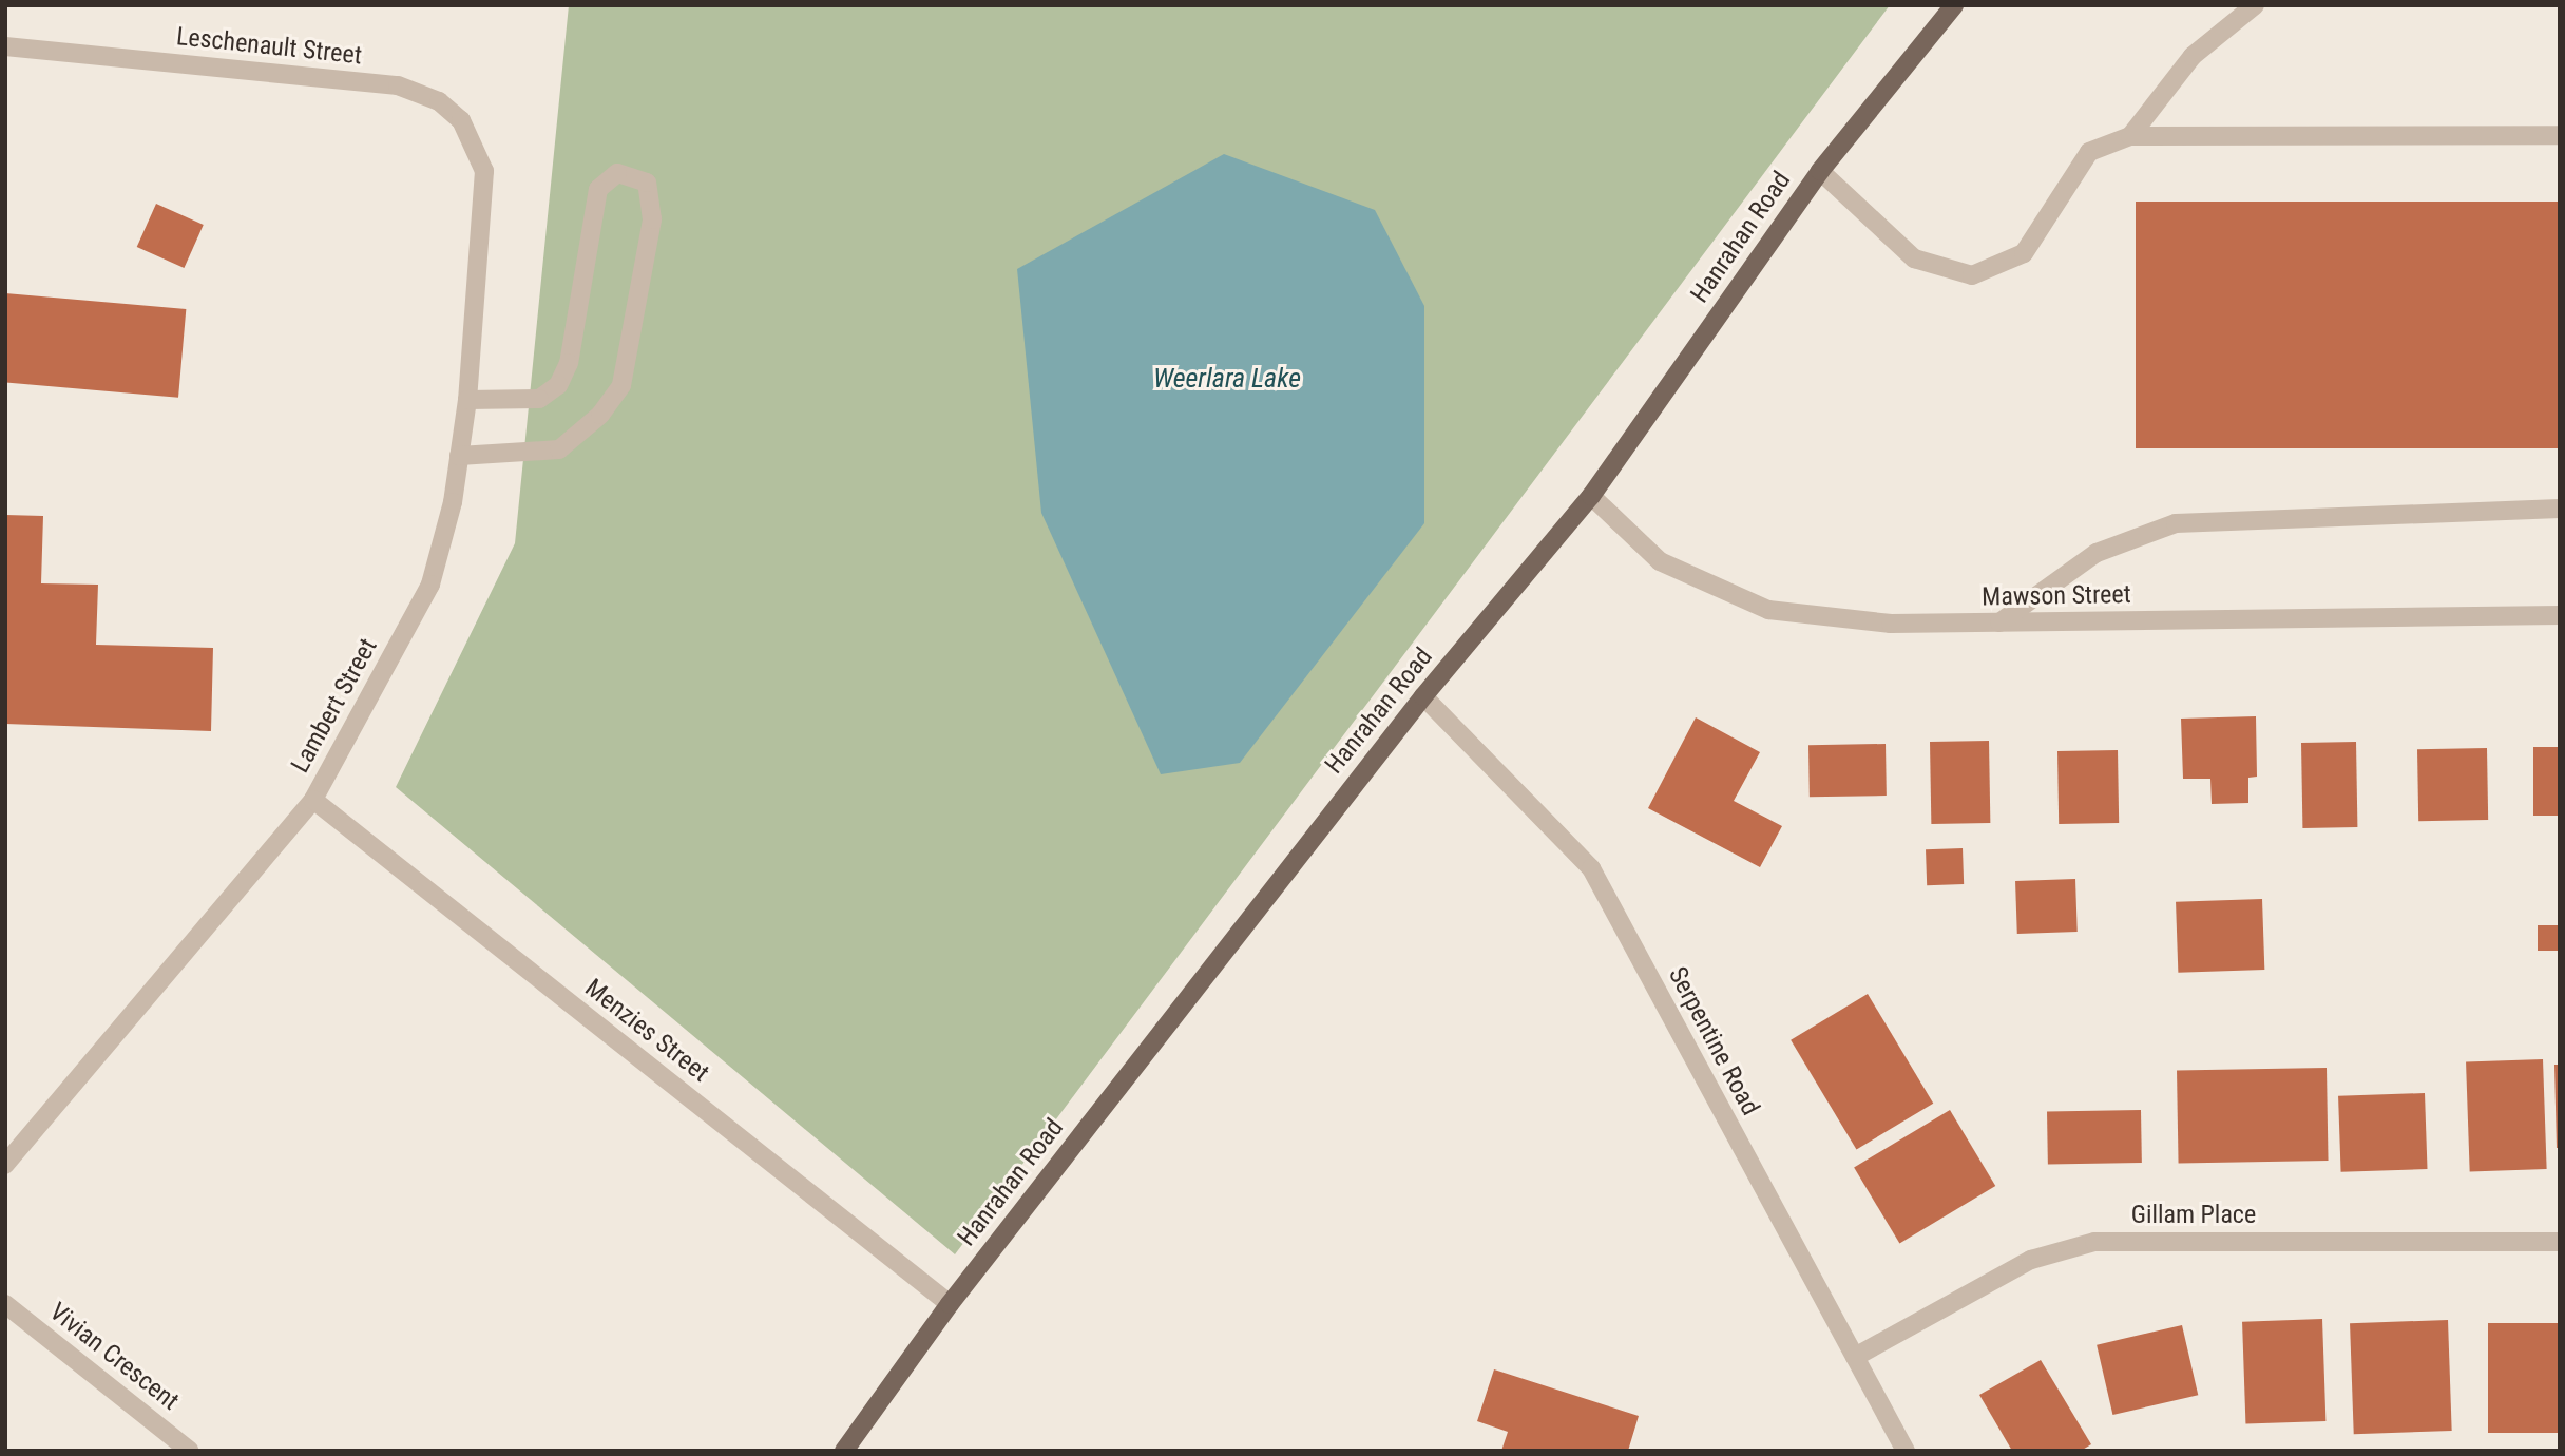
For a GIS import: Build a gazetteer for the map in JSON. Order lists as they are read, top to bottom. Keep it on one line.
{"streets":{"main road":["Hanrahan Road"],"street":["Leschenault Street","Mawson Street","Lambert Street","Menzies Street","Serpentine Road","Gillam Place","Vivian Crescent"]},"crossings":[["Leschenault Street","Lambert Street"],["Hanrahan Road","Mawson Street"],["Hanrahan Road","Menzies Street"],["Hanrahan Road","Serpentine Road"],["Lambert Street","Menzies Street"],["Serpentine Road","Gillam Place"]],"water":["Weerlara Lake"]}
